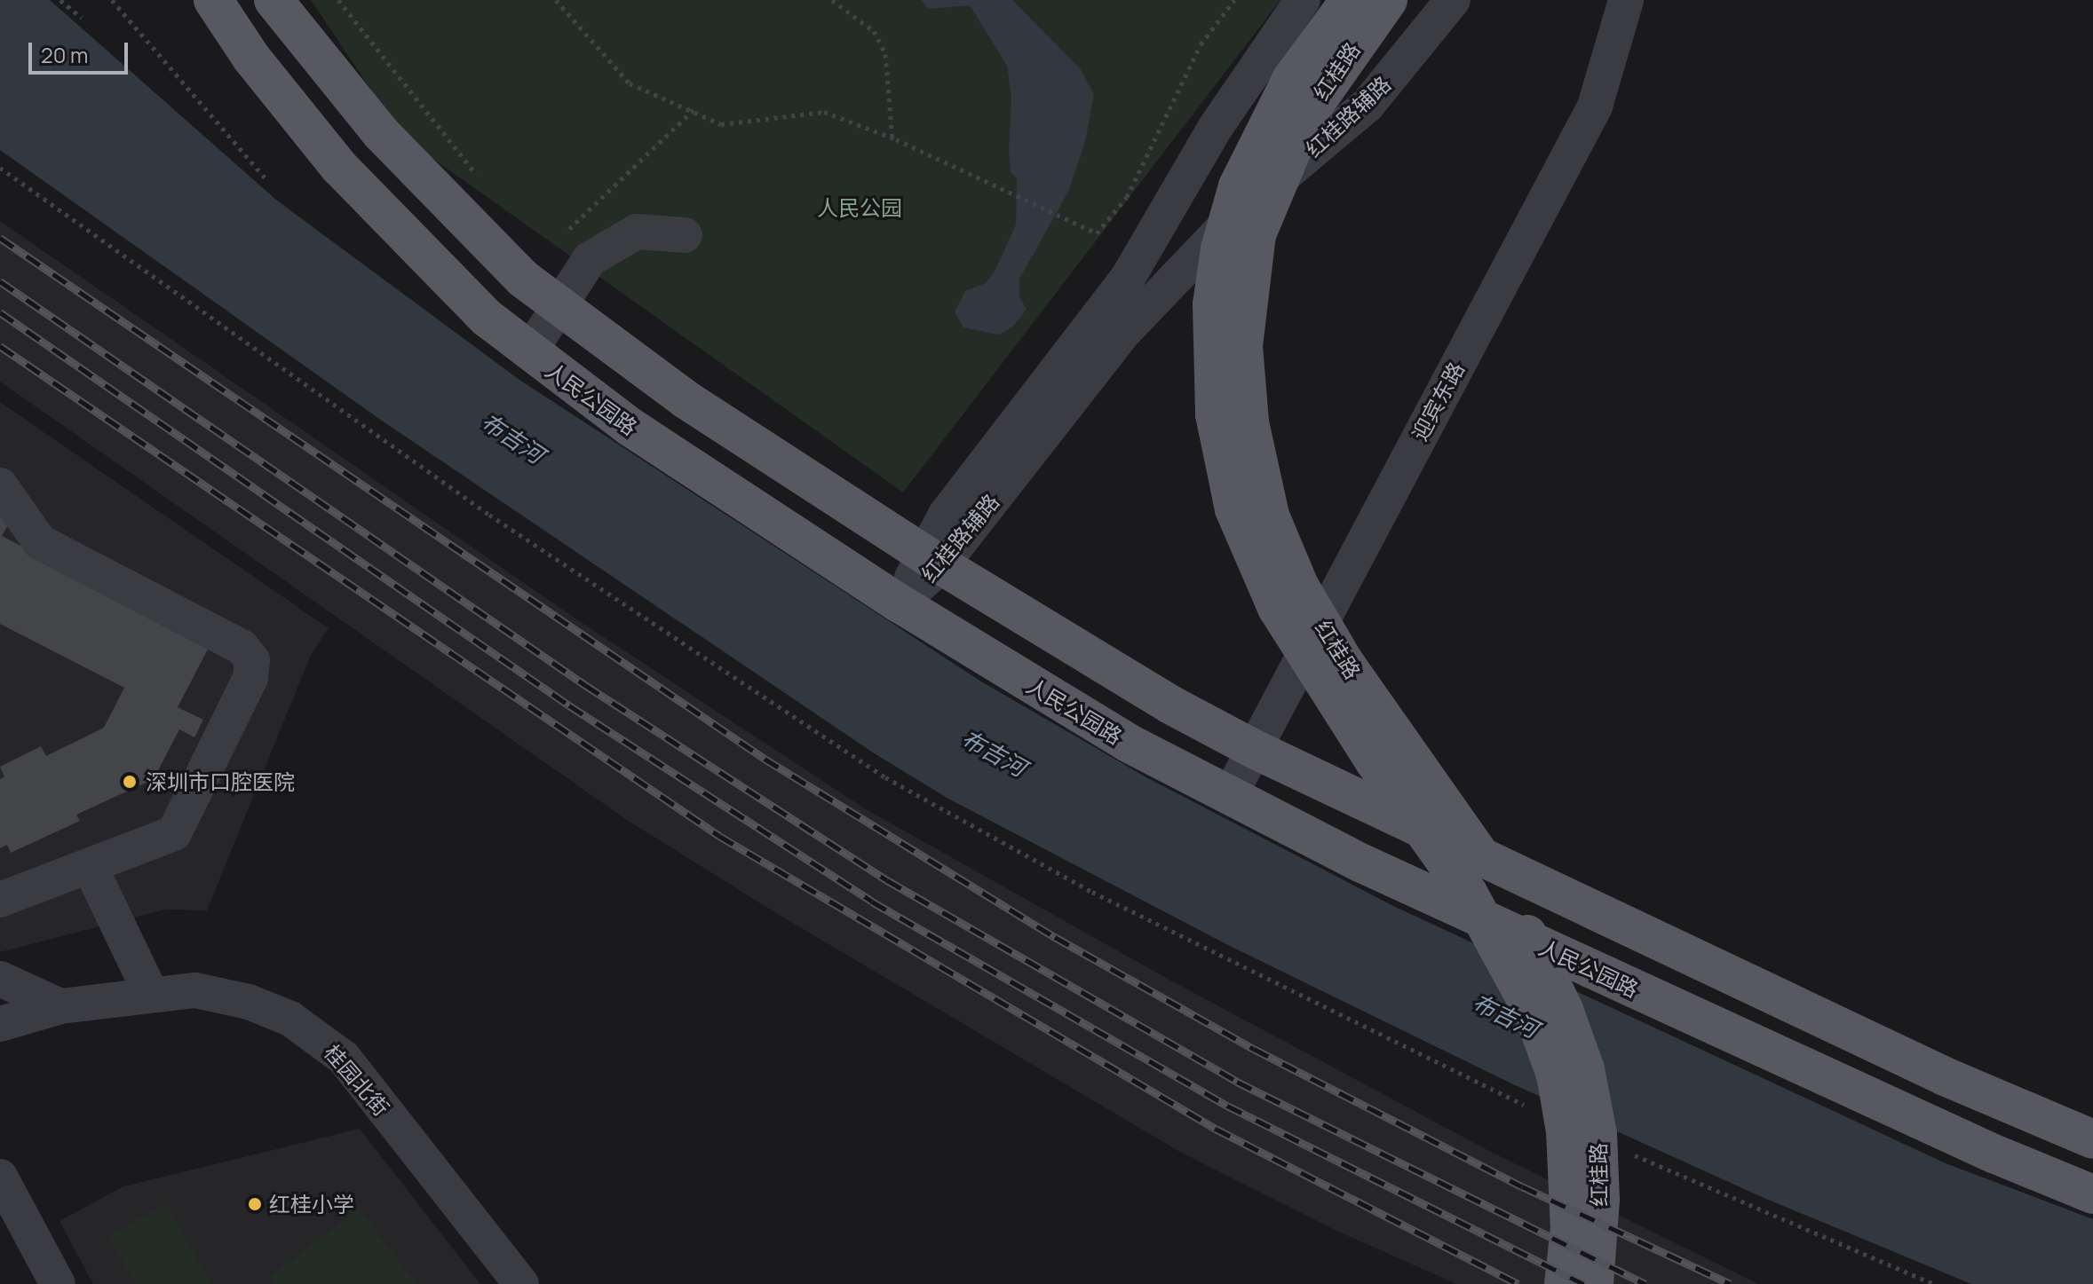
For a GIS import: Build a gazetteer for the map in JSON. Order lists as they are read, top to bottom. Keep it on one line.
{"streets":{"main road":["红桂路","人民公园路"],"street":["红桂路辅路","迎宾东路","桂园北街"]},"crossings":[["红桂路辅路","人民公园路"],["人民公园路","迎宾东路"]],"water":["布吉河"],"parks":["人民公园"],"places":["深圳市口腔医院","红桂小学"],"scale_bar":"20 m"}
